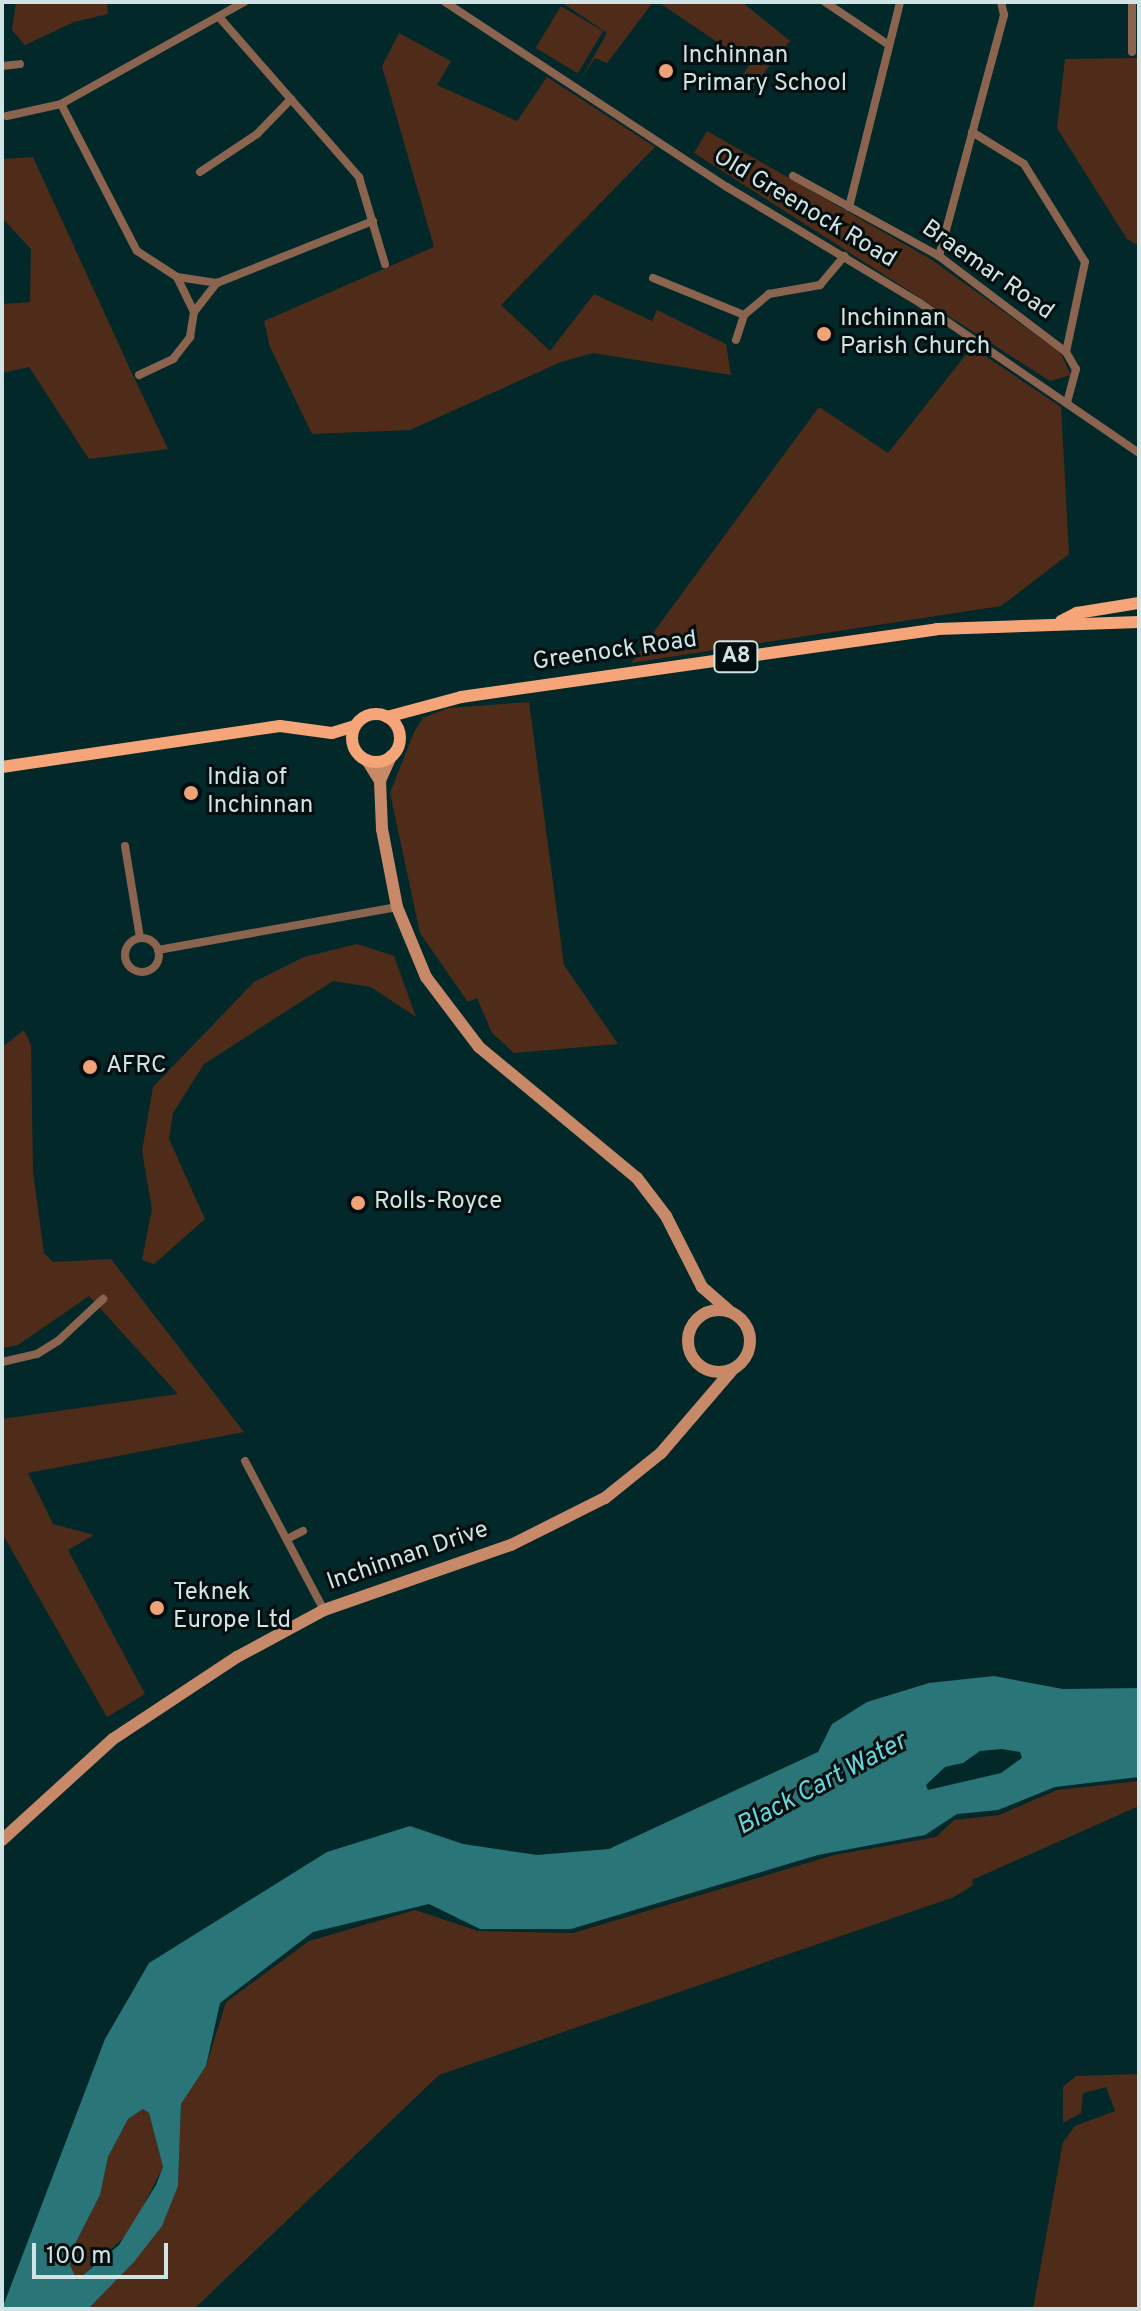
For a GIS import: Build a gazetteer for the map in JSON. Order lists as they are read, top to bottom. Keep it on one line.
{"streets":{"main road":["Greenock Road","A8"],"street":["Old Greenock Road","Braemar Road","Inchinnan Drive"]},"crossings":[["Old Greenock Road","Braemar Road"],["Greenock Road","A8"]],"water":["Black Cart Water"],"places":["Inchinnan Primary School","Inchinnan Parish Church","India of Inchinnan","AFRC","Rolls-Royce","Teknek Europe Ltd"],"scale_bar":"100 m"}
